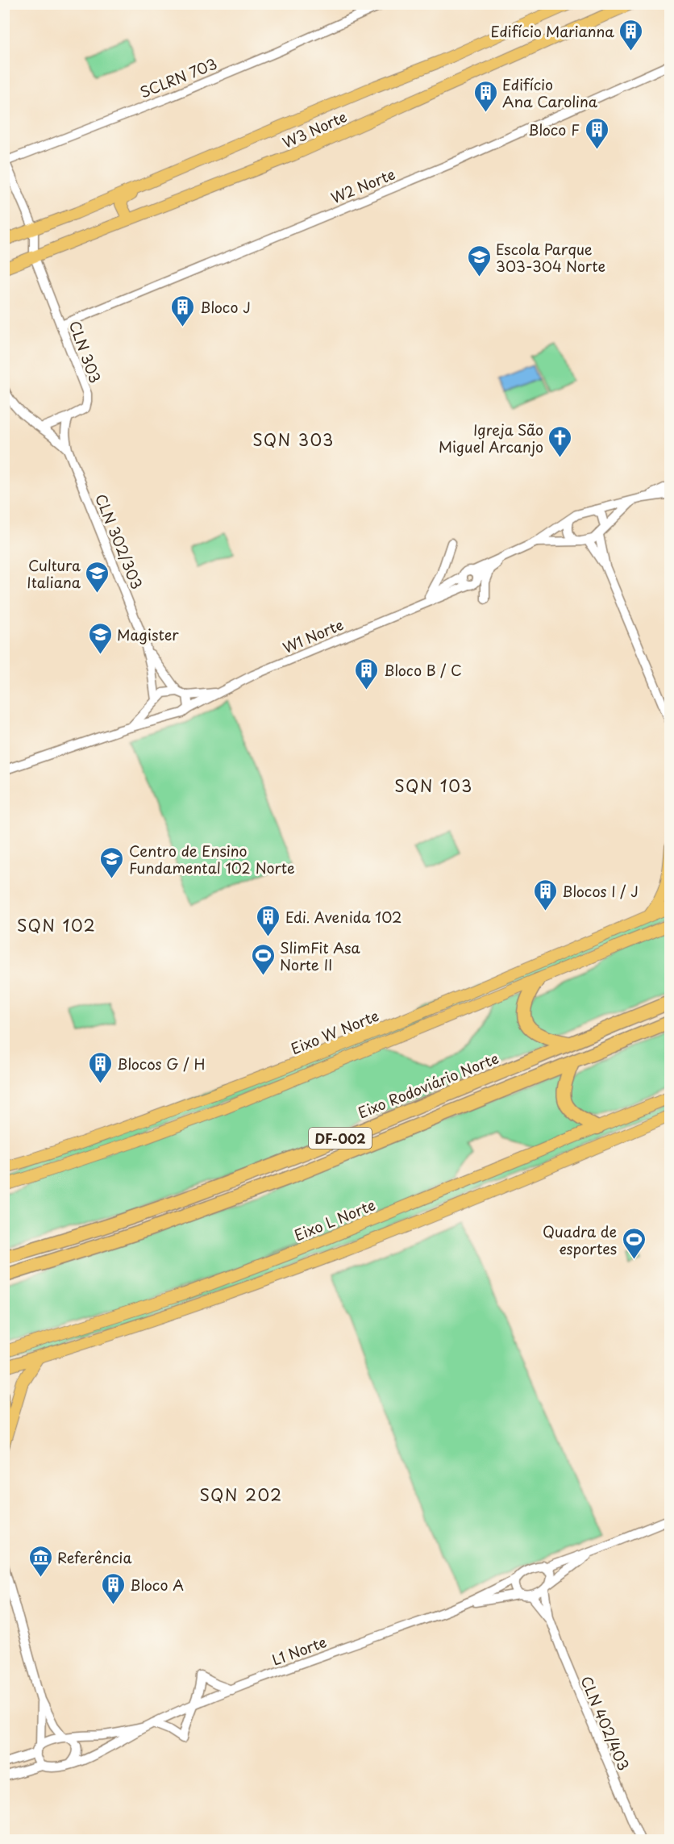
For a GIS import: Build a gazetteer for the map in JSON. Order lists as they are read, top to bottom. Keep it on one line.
{"streets":{"highway":["Eixo Rodoviário Norte","DF-002"],"main road":["W3 Norte","Eixo W Norte","Eixo L Norte"],"street":["SCLRN 703","W2 Norte","CLN 303","CLN 302/303","W1 Norte","L1 Norte","CLN 402/403"]},"crossings":[["W3 Norte","CLN 303"],["W2 Norte","CLN 303"],["CLN 302/303","W1 Norte"],["L1 Norte","CLN 402/403"]],"districts":["SQN 303","SQN 103","SQN 102","SQN 202"],"places":{"building":["Edifício Marianna","Edifício Ana Carolina","Bloco F","Bloco J","Bloco B / C","Blocos I / J","Edi. Avenida 102","Blocos G / H","Bloco A"],"school or university":["Escola Parque 303-304 Norte","Cultura Italiana","Magister","Centro de Ensino Fundamental 102 Norte"],"church":["Igreja São Miguel Arcanjo"],"sports":["SlimFit Asa Norte II","Quadra de esportes"],"museum":["Referência"]}}
